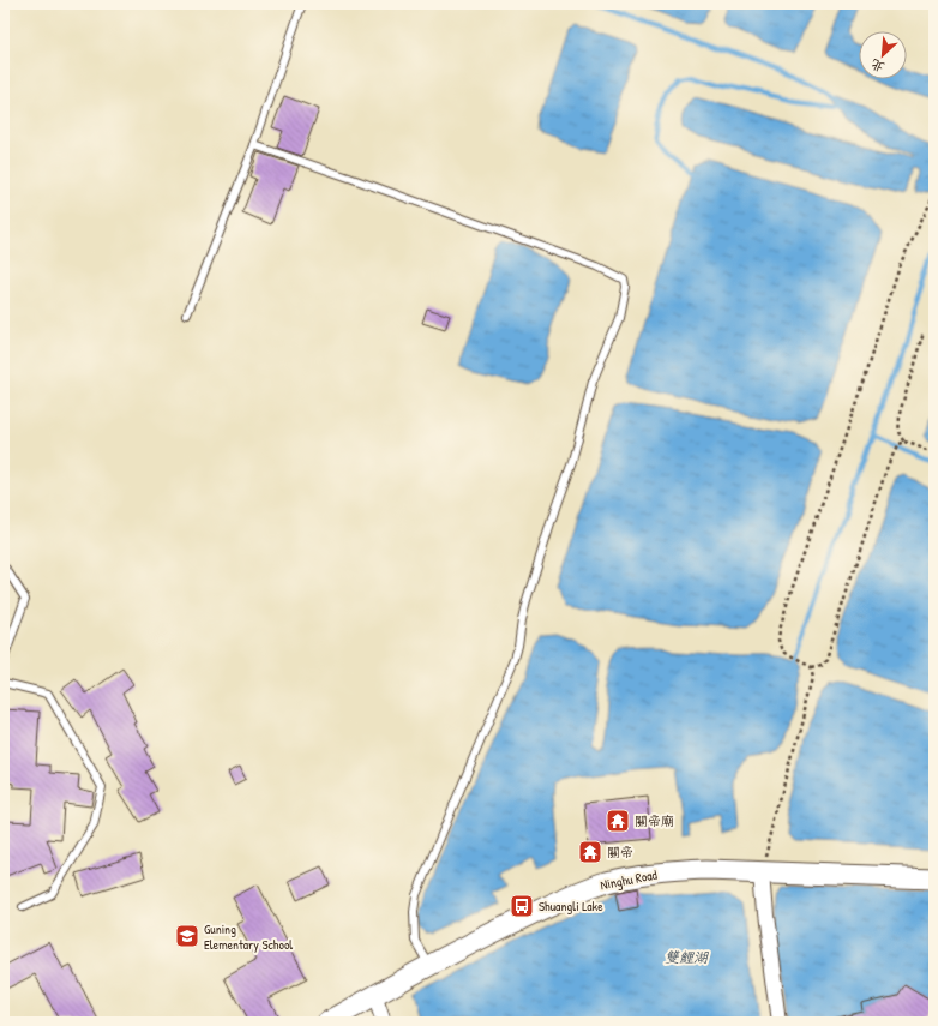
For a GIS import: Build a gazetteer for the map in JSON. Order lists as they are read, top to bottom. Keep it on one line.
{"streets":{"main road":["Ninghu Road"]},"water":["雙鯉湖"],"places":{"temple":["關帝廟","關帝"],"bus stop":["Shuangli Lake"],"school or university":["Guning Elementary School"]},"north":"bottom left"}
